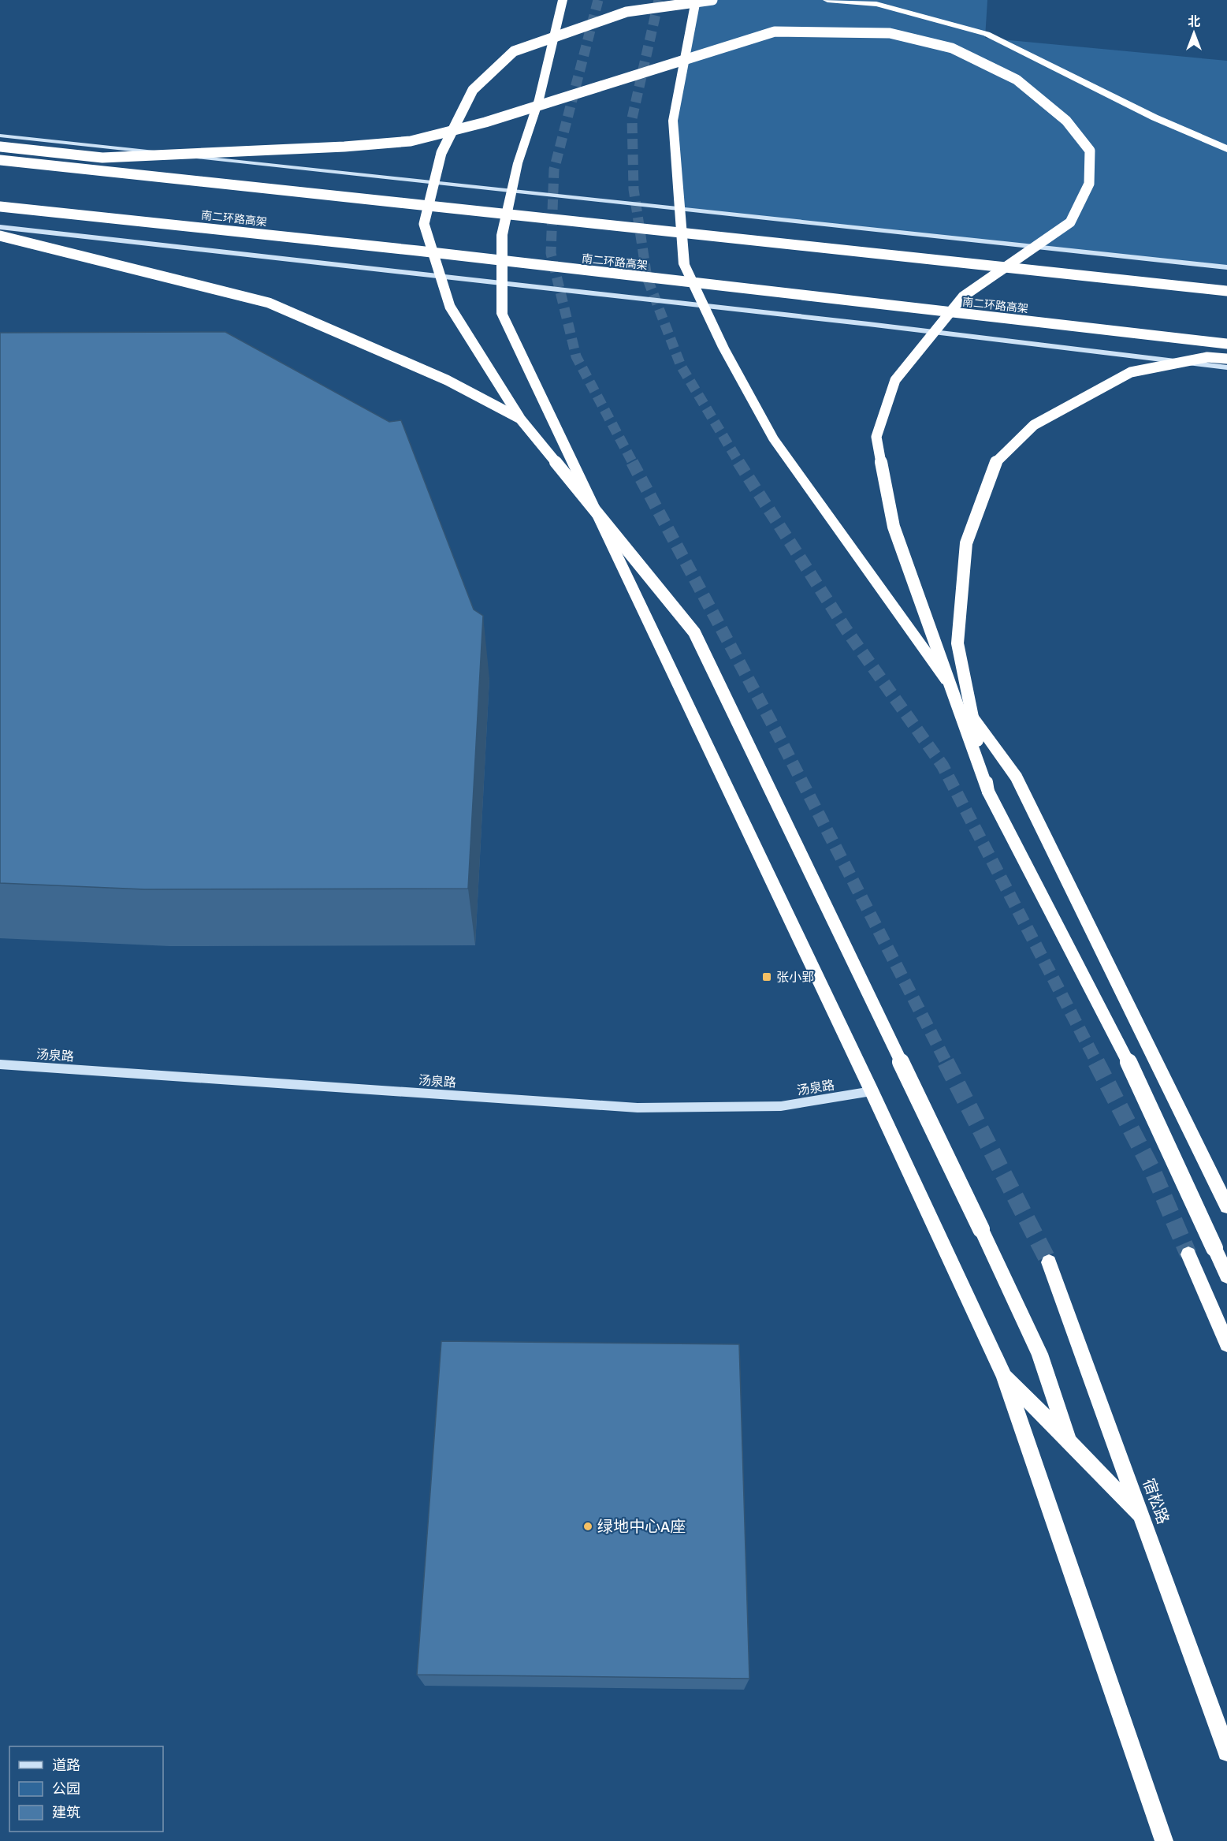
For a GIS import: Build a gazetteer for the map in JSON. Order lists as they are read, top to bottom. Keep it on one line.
{"streets":{"highway":["南二环路高架","宿松路"],"main road":["汤泉路"]},"places":{"transit":["张小郢"],"other":["绿地中心A座"]},"legend":["道路","公园","建筑"],"north":"top"}
